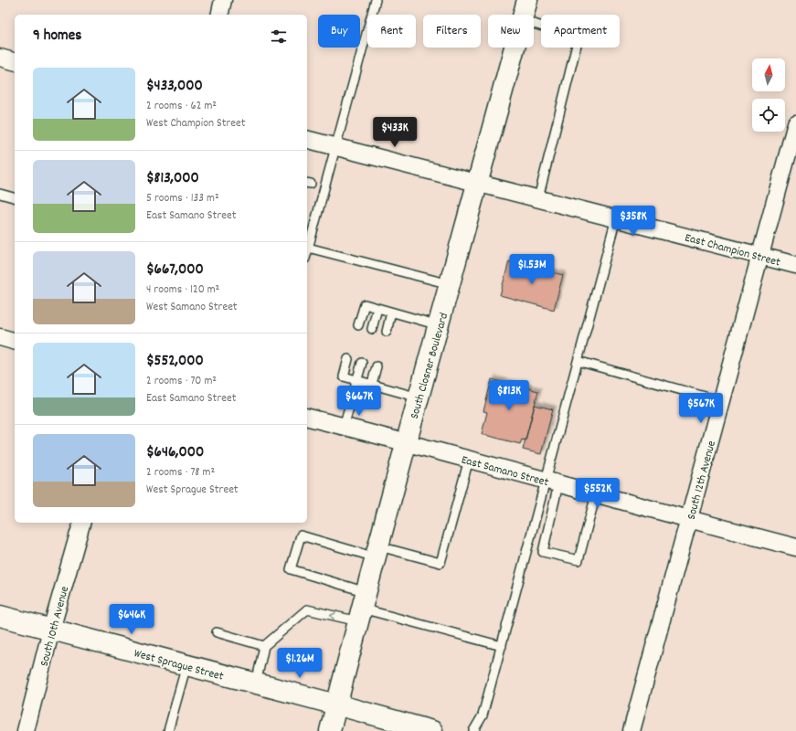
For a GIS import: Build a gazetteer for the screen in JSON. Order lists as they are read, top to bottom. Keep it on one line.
{"streets":{"main road":["South Closner Boulevard","West Sprague Street"],"street":["East Champion Street","East Samano Street","South 12th Avenue","South 10th Avenue"]},"crossings":[["East Champion Street","South Closner Boulevard"],["East Champion Street","South 12th Avenue"],["South Closner Boulevard","East Samano Street"],["South Closner Boulevard","West Sprague Street"],["East Samano Street","South 12th Avenue"],["South 10th Avenue","West Sprague Street"]],"north":"top","page":{"chip":["Buy","Rent","Filters","New","Apartment"],"heading":"9 homes","list":[{"name":"$433,000","note":"2 rooms · 62 m² · West Champion Street"},{"name":"$813,000","note":"5 rooms · 133 m² · East Samano Street"},{"name":"$667,000","note":"4 rooms · 120 m² · West Samano Street"},{"name":"$552,000","note":"2 rooms · 70 m² · East Samano Street"},{"name":"$646,000","note":"2 rooms · 78 m² · West Sprague Street"}],"price":["$433K","$358K","$1.53M","$813K","$667K","$567K","$552K","$646K","$1.26M"]}}
